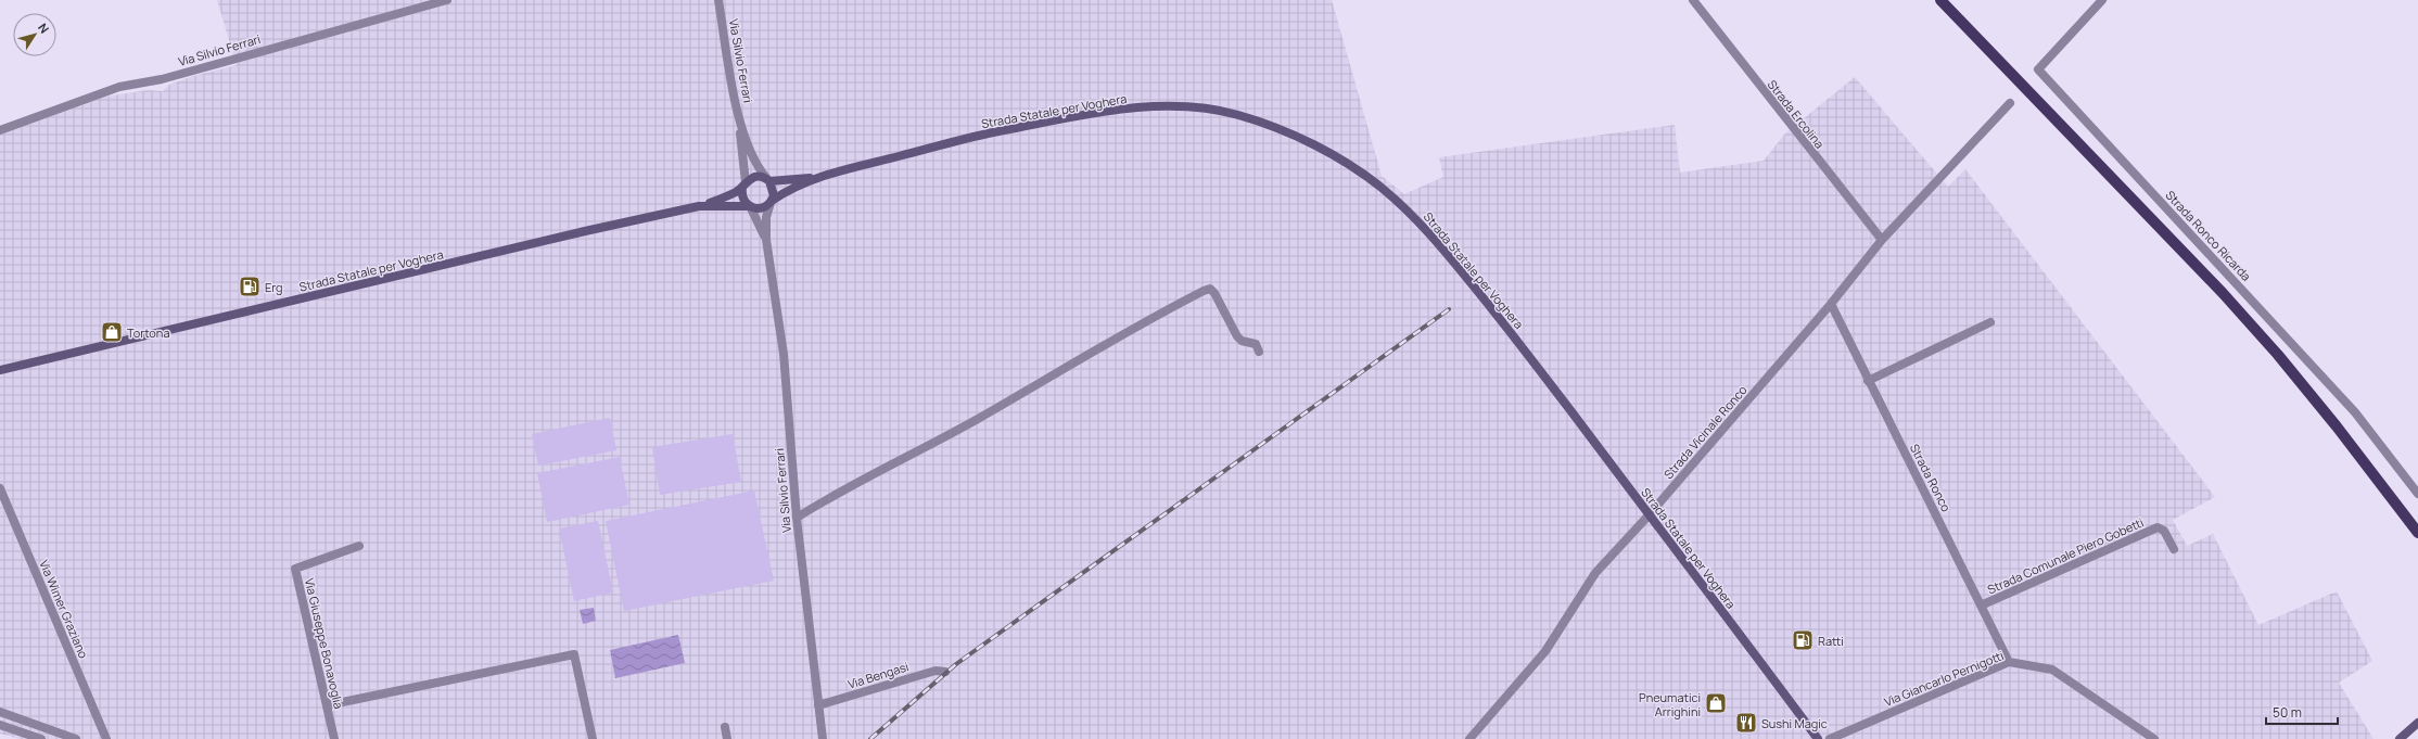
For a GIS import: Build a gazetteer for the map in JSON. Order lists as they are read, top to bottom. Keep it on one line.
{"streets":{"main road":["Strada Statale per Voghera"],"street":["Via Silvio Ferrari","Strada Ercolina","Strada Ronco Ricarda","Strada Vicinale Ronco","Strada Ronco","Strada Comunale Piero Gobetti","Via Wimer Graziano","Via Giuseppe Bonavoglia","Via Bengasi","Via Giancarlo Pernigotti"]},"crossings":[["Via Silvio Ferrari","Strada Statale per Voghera"],["Via Silvio Ferrari","Via Bengasi"],["Strada Statale per Voghera","Strada Vicinale Ronco"],["Strada Vicinale Ronco","Strada Ronco"],["Strada Ronco","Strada Comunale Piero Gobetti"],["Strada Ronco","Via Giancarlo Pernigotti"]],"places":{"fuel station":["Erg","Ratti"],"shop":["Tortona","Pneumatici Arrighini"],"restaurant":["Sushi Magic"]},"scale_bar":"50 m","north":"top right"}
